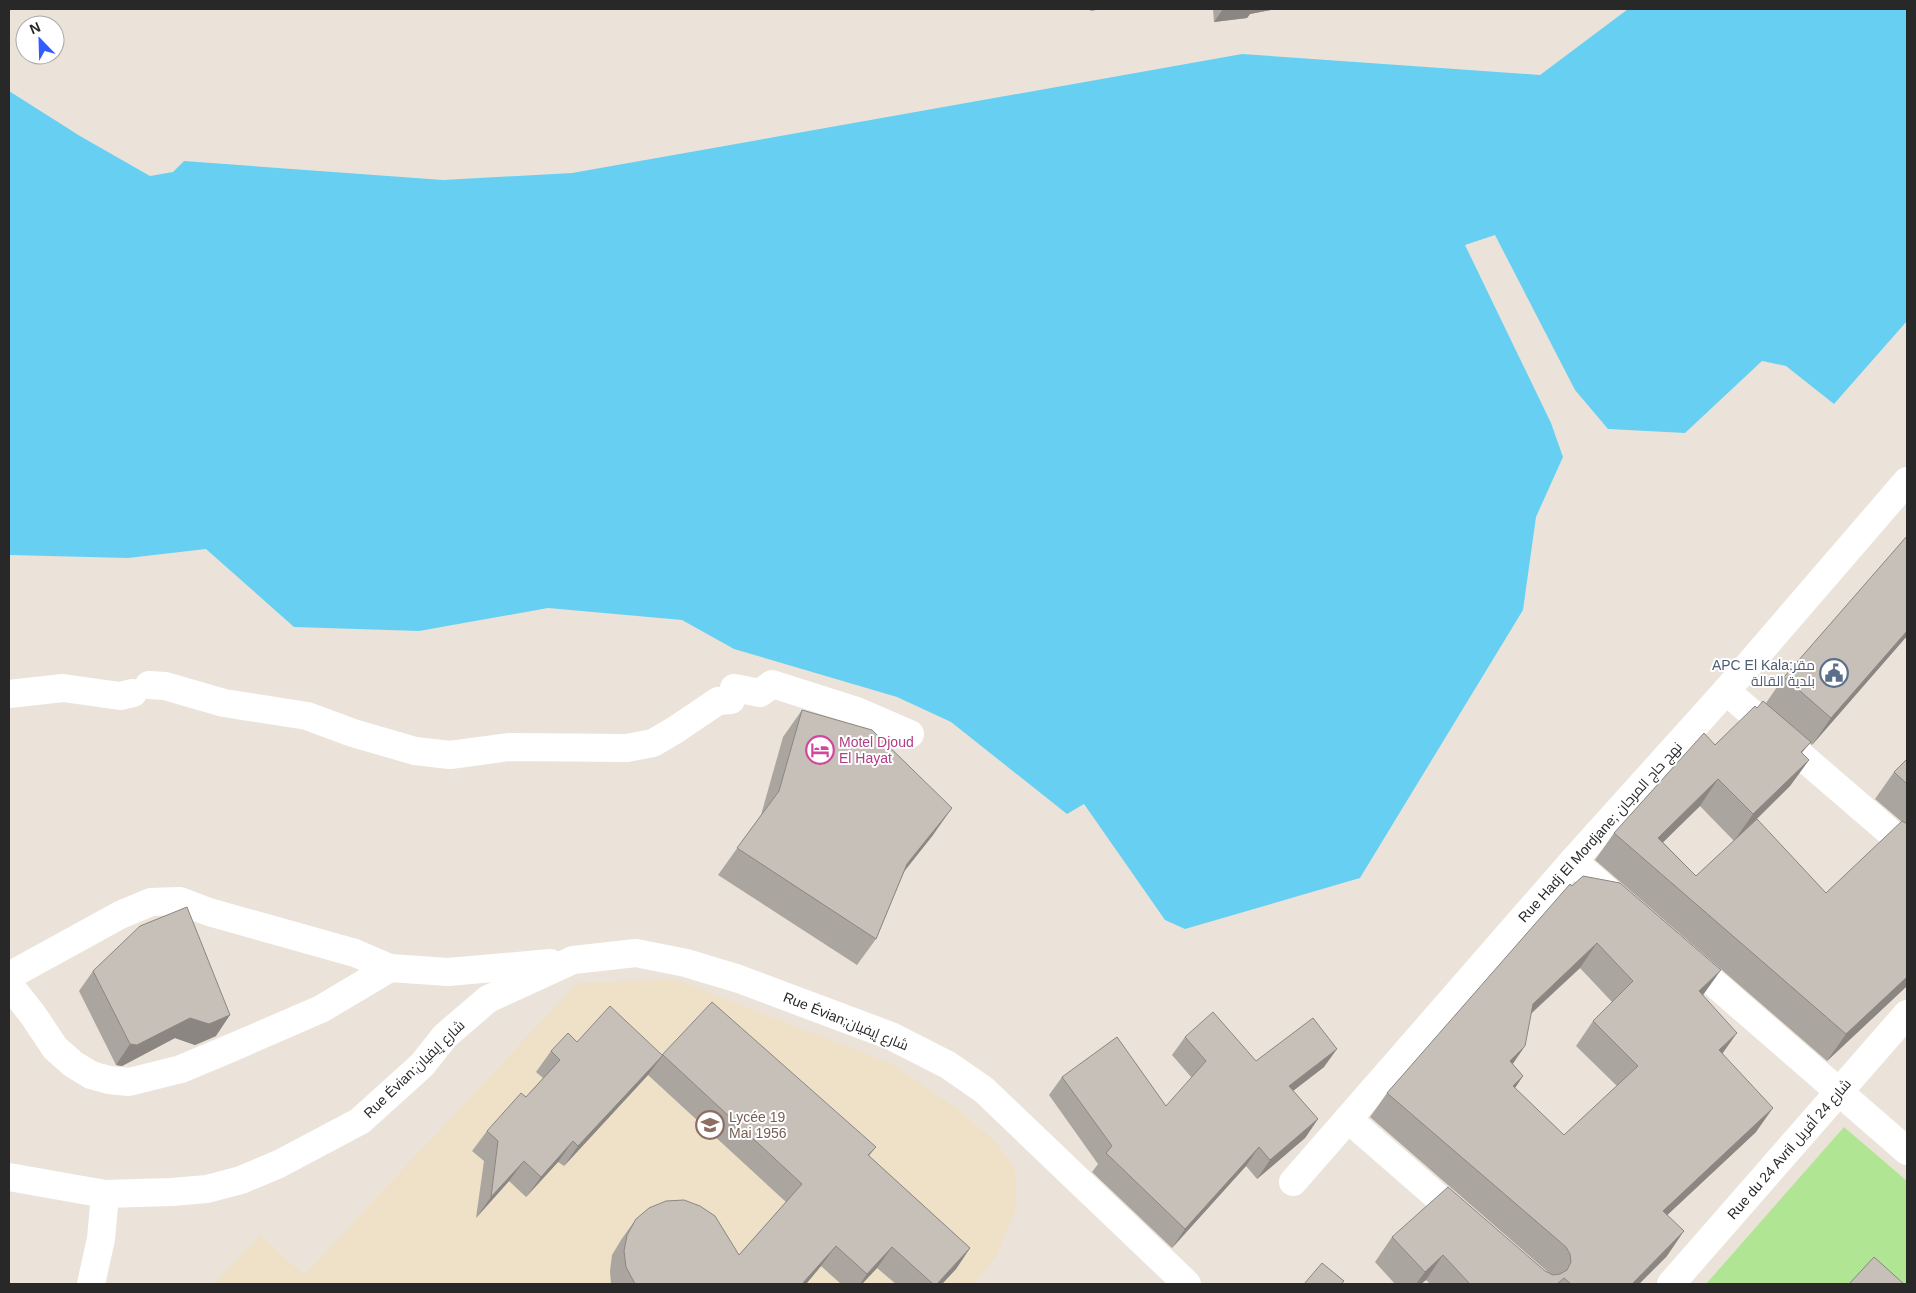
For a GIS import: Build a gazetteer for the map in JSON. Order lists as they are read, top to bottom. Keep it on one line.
{"streets":{"street":["Rue Hadj El Mordjane; نهج حاج المرجان","Rue Évian;شارع إيفيان","Rue du 24 Avril شارع 24 أفريل"]},"places":{"public building":["APC El Kala;مقر بلدية القالة"],"hotel":["Motel Djoud El Hayat"],"school or university":["Lycée 19 Mai 1956"]},"north":"top left"}
